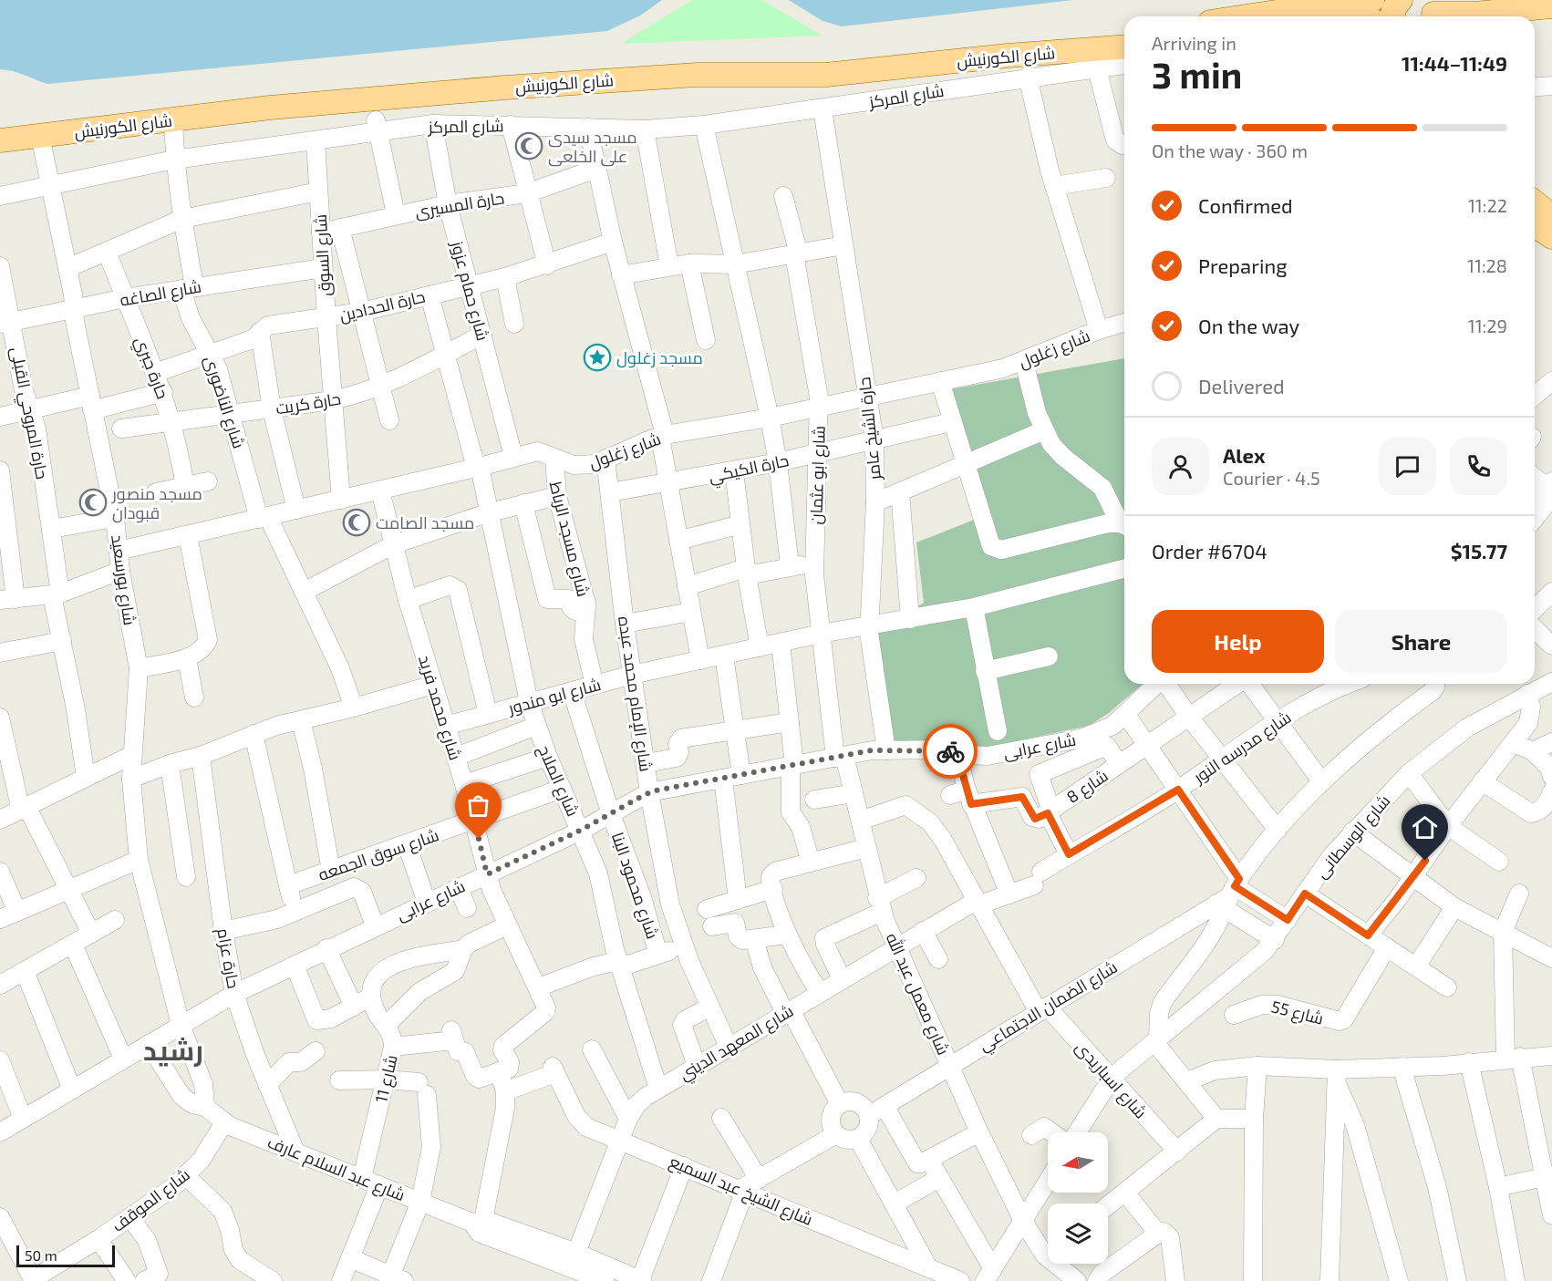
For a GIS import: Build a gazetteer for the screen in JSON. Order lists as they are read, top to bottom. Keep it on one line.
{"streets":{"main road":["شارع الكورنيش"],"street":["شارع المركز","حارة المسيرى","شارع السوق","شارع حمام عزوز","شارع الصاغه","حارة الحدادين","شارع زغلول","حارة جبري","شارع الناضورى","حارة كريت","حارة المروحي القبلى","حارة الشيخ عامر","حارة الكيكي","شارع ابو عثمان","شارع مسجد الرباط","شارع بورسعيد","شارع الإمام محمد عبده","شارع ابو مندور","شارع محمد فريد","شارع عرابى","شارع مدرسه النور","شارع الملاح","شارع 8","شارع الوسطانى","شارع سوق الجمعه","شارع محمود البنا","حارة عزام","شارع معمل عبد الله","شارع الضمان الاجتماعي","شارع 55","شارع المعهد الديني","شارع 11","شارع اسباريدى","شارع عبد السلام عارف","شارع الشيخ عبد السميع","شارع الموقف"]},"crossings":[["شارع الكورنيش","شارع الناضورى"],["شارع الكورنيش","شارع بورسعيد"],["شارع المركز","شارع السوق"],["شارع المركز","شارع حمام عزوز"],["شارع المركز","شارع الناضورى"],["شارع المركز","حارة الشيخ عامر"],["شارع المركز","شارع بورسعيد"],["حارة المسيرى","شارع السوق"],["حارة المسيرى","شارع حمام عزوز"],["شارع السوق","شارع الصاغه"],["شارع السوق","حارة الحدادين"],["شارع السوق","شارع زغلول"],["شارع السوق","حارة كريت"],["شارع حمام عزوز","حارة الحدادين"],["شارع حمام عزوز","شارع زغلول"],["شارع حمام عزوز","حارة كريت"],["شارع الصاغه","حارة جبري"],["شارع الصاغه","شارع الناضورى"],["شارع الصاغه","حارة المروحي القبلى"],["شارع الصاغه","شارع بورسعيد"],["حارة الحدادين","حارة جبري"],["حارة الحدادين","شارع الناضورى"],["حارة الحدادين","شارع الملاح"],["شارع زغلول","شارع الناضورى"],["شارع زغلول","حارة الشيخ عامر"],["شارع زغلول","شارع ابو عثمان"],["شارع زغلول","شارع مسجد الرباط"],["شارع زغلول","شارع بورسعيد"],["شارع زغلول","شارع الإمام محمد عبده"],["شارع زغلول","شارع محمد فريد"],["شارع زغلول","شارع الملاح"],["حارة جبري","حارة كريت"],["شارع الناضورى","حارة كريت"],["حارة كريت","شارع الملاح"],["حارة الشيخ عامر","حارة الكيكي"],["حارة الشيخ عامر","شارع ابو مندور"],["حارة الشيخ عامر","شارع عرابى"],["حارة الكيكي","شارع ابو عثمان"],["حارة الكيكي","شارع الإمام محمد عبده"],["شارع ابو عثمان","شارع ابو مندور"],["شارع ابو عثمان","شارع عرابى"],["شارع ابو عثمان","شارع معمل عبد الله"],["شارع مسجد الرباط","شارع ابو مندور"],["شارع بورسعيد","شارع عرابى"],["شارع الإمام محمد عبده","شارع ابو مندور"],["شارع الإمام محمد عبده","شارع عرابى"],["شارع الإمام محمد عبده","شارع المعهد الديني"],["شارع ابو مندور","شارع محمد فريد"],["شارع ابو مندور","شارع الملاح"],["شارع ابو مندور","شارع محمود البنا"],["شارع محمد فريد","شارع عرابى"],["شارع محمد فريد","شارع سوق الجمعه"],["شارع عرابى","شارع الملاح"],["شارع عرابى","شارع محمود البنا"],["شارع عرابى","حارة عزام"],["شارع عرابى","شارع معمل عبد الله"],["شارع عرابى","شارع عبد السلام عارف"],["شارع مدرسه النور","شارع المعهد الديني"],["شارع الملاح","شارع سوق الجمعه"],["شارع الملاح","شارع المعهد الديني"],["شارع الوسطانى","شارع اسباريدى"],["حارة عزام","شارع عبد السلام عارف"],["شارع معمل عبد الله","شارع الضمان الاجتماعي"],["شارع معمل عبد الله","شارع المعهد الديني"],["شارع معمل عبد الله","شارع اسباريدى"],["شارع الضمان الاجتماعي","شارع اسباريدى"],["شارع المعهد الديني","شارع اسباريدى"],["شارع المعهد الديني","شارع عبد السلام عارف"],["شارع المعهد الديني","شارع الشيخ عبد السميع"],["شارع 11","شارع عبد السلام عارف"],["شارع عبد السلام عارف","شارع الموقف"]],"districts":["رشيد"],"places":{"mosque":["مسجد سيدى على الخلعى","مسجد منصور قبودان","مسجد الصامت"],"place":["مسجد زغلول"]},"scale_bar":"50 m","north":"left","page":{"heading":["3 min","Arriving in","11:44–11:49"],"panel":["Alex","Courier · 4.5","Order #6704","$15.77"],"bar":"On the way · 360 m","list":[["Confirmed","11:22"],["Preparing","11:28"],["On the way","11:29"],"Delivered"],"buttons":["Help","Share"],"scale":"50 m"}}
